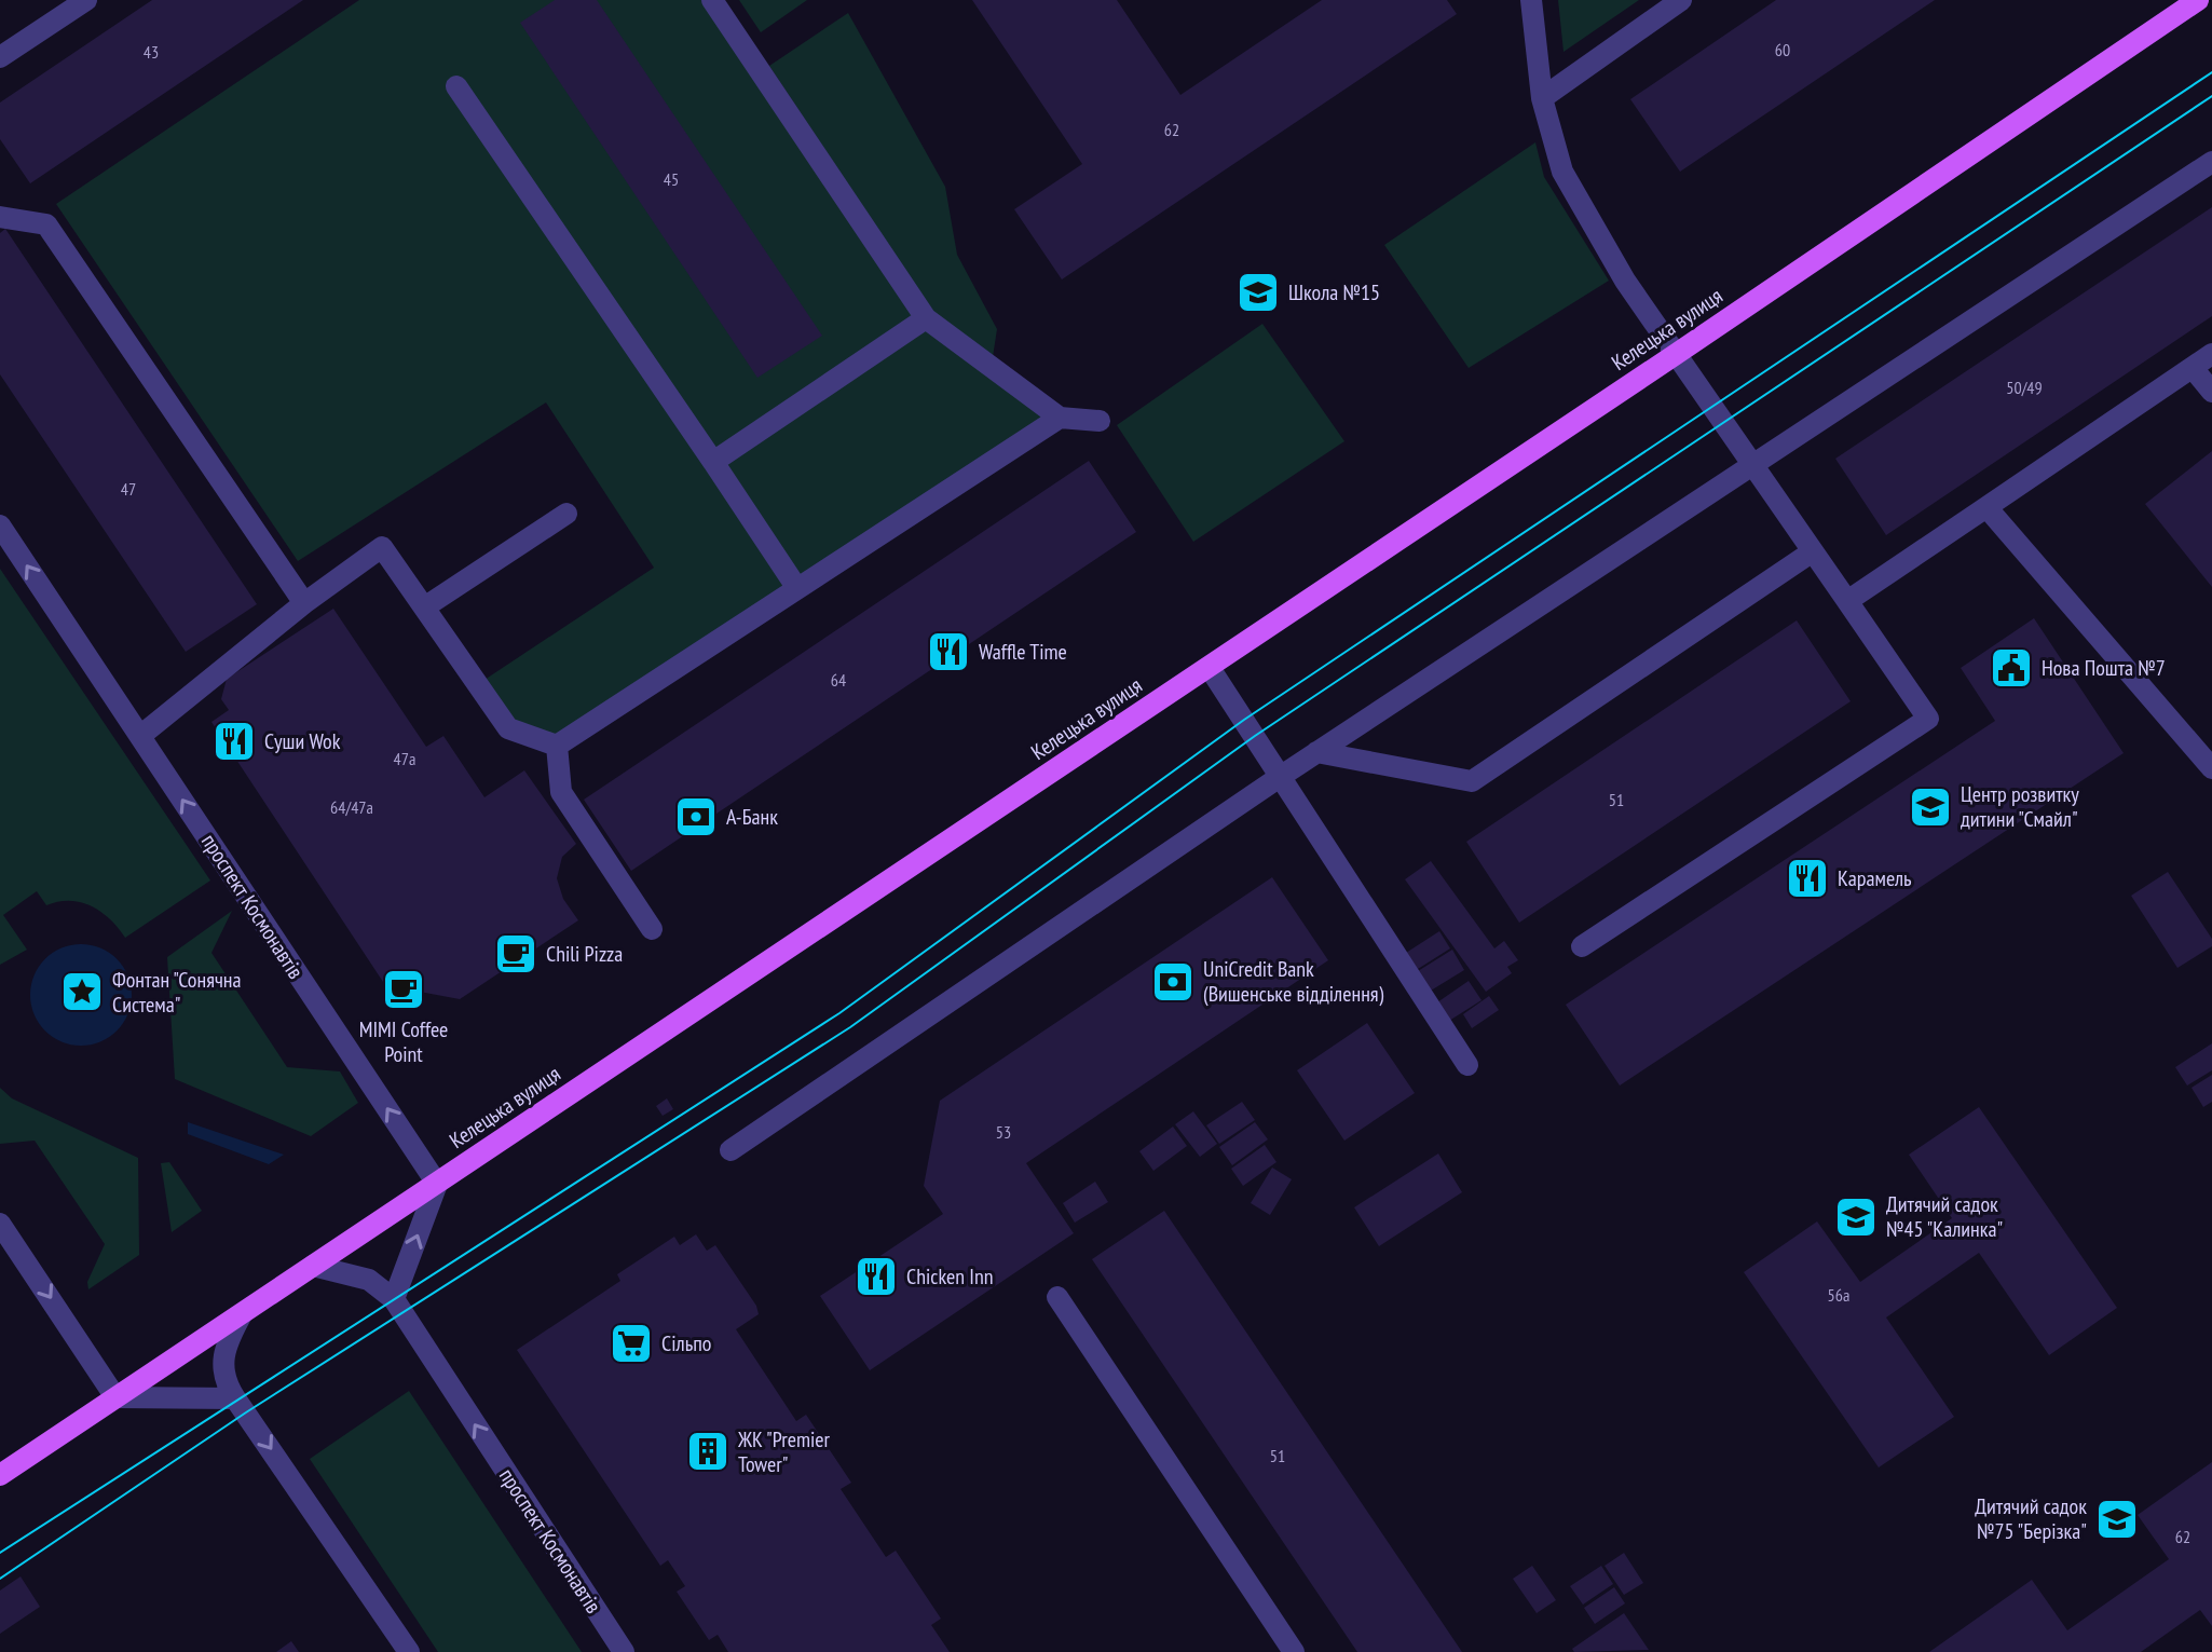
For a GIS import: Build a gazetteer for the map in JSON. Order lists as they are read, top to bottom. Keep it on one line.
{"streets":{"main road":["Келецька вулиця"],"street":["проспект Космонавтів"]},"crossings":[["Келецька вулиця","проспект Космонавтів"]],"one_way":["проспект Космонавтів"],"places":{"school or university":["Школа №15","Центр розвитку дитини \"Смайл\"","Дитячий садок №45 \"Калинка\"","Дитячий садок №75 \"Берізка\""],"restaurant":["Waffle Time","Суши Wok","Карамель","Chicken Inn"],"public building":["Нова Пошта №7"],"bank":["А-Банк","UniCredit Bank (Вишенське відділення)"],"cafe":["Chili Pizza","MIMI Coffee Point"],"place":["Фонтан \"Сонячна Система\""],"supermarket":["Сільпо"],"building":["ЖК \"Premier Tower\""]},"house_numbers":["60","43","62","45","50/49","47","64","47а","51","64/47а","53","56а","51","62"]}
